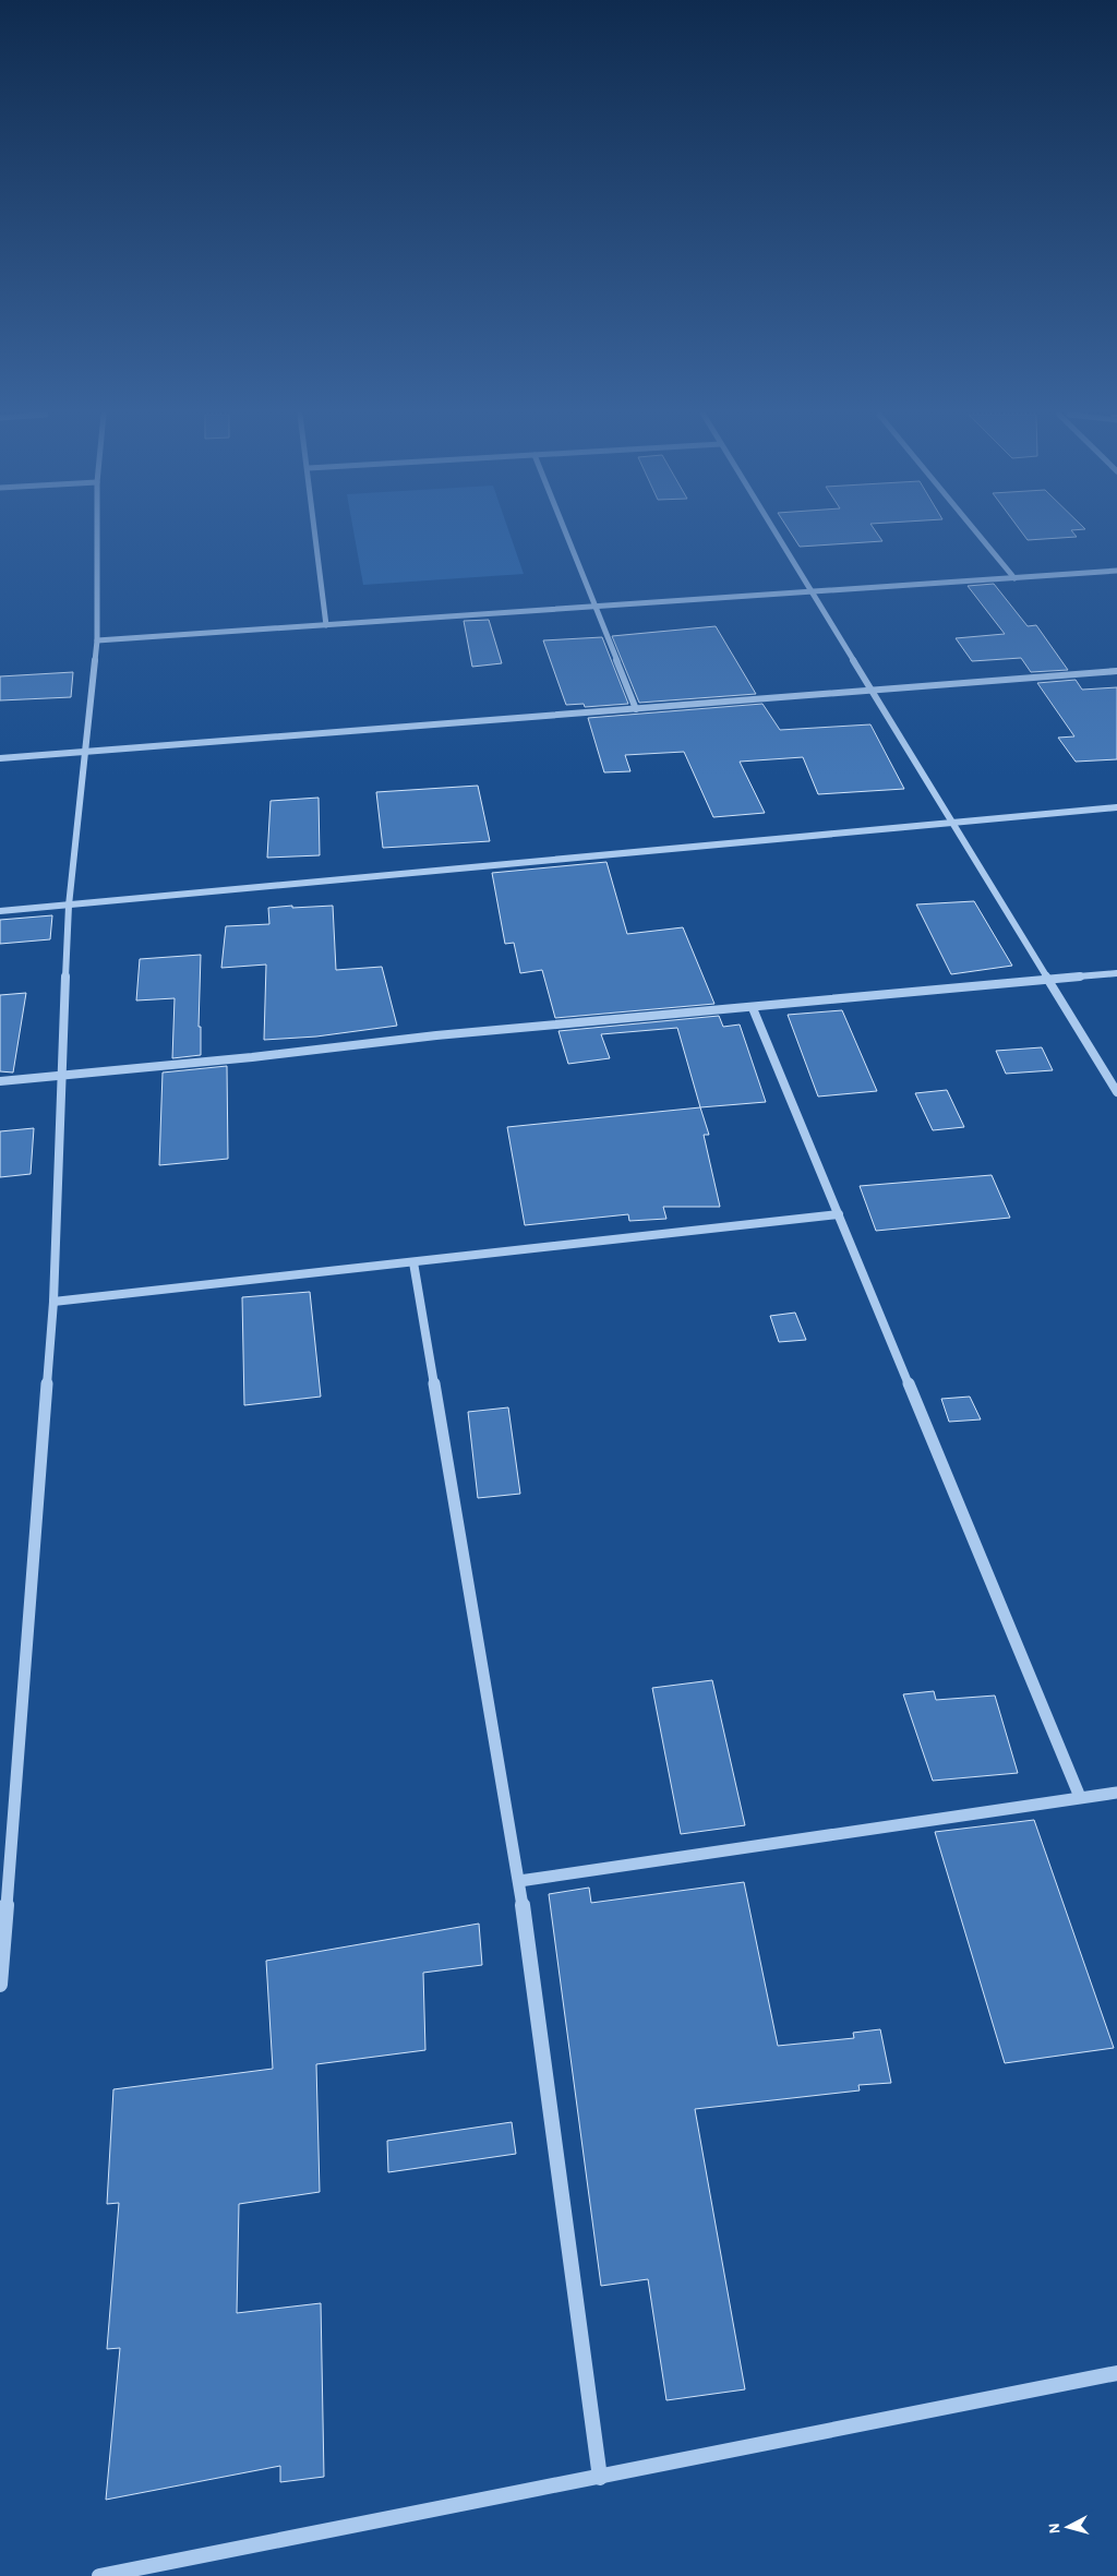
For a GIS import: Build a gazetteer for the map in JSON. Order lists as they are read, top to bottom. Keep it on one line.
{"north":"left"}
